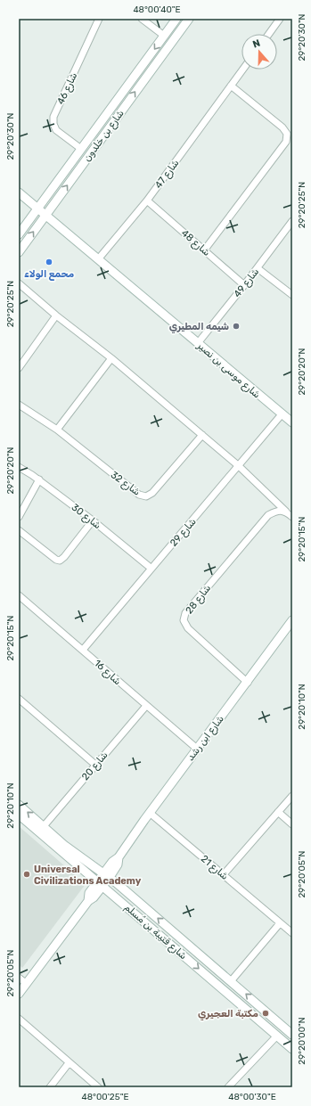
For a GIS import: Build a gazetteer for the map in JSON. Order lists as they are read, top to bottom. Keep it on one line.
{"streets":{"street":["شارع 46","شارع بن خلدون","شارع 47","شارع 48","شارع 49","شارع موسى بن نصير","شارع 32","شارع 30","شارع 29","شارع 28","شارع 16","شارع ابن رشد","شارع 20","شارع 21","شارع قتيبة بن مُسلم"]},"crossings":[["شارع 46","شارع بن خلدون"],["شارع بن خلدون","شارع موسى بن نصير"],["شارع 47","شارع 48"],["شارع 47","شارع موسى بن نصير"],["شارع 48","شارع 49"],["شارع 49","شارع موسى بن نصير"],["شارع موسى بن نصير","شارع 29"],["شارع 30","شارع 29"],["شارع 29","شارع 16"],["شارع 28","شارع ابن رشد"],["شارع 16","شارع ابن رشد"],["شارع 16","شارع 20"],["شارع ابن رشد","شارع 21"],["شارع ابن رشد","شارع قتيبة بن مُسلم"],["شارع 20","شارع قتيبة بن مُسلم"]],"places":["محمع الولاء","شيمه المطيري","Universal Civilizations Academy","مكتبة العجيري"],"north":"top","coordinates":["48°00'40\"E","29°20'30\"N","29°20'25\"N","29°20'20\"N","29°20'15\"N","29°20'10\"N","29°20'05\"N","29°20'00\"N","48°00'25\"E","48°00'30\"E"]}
